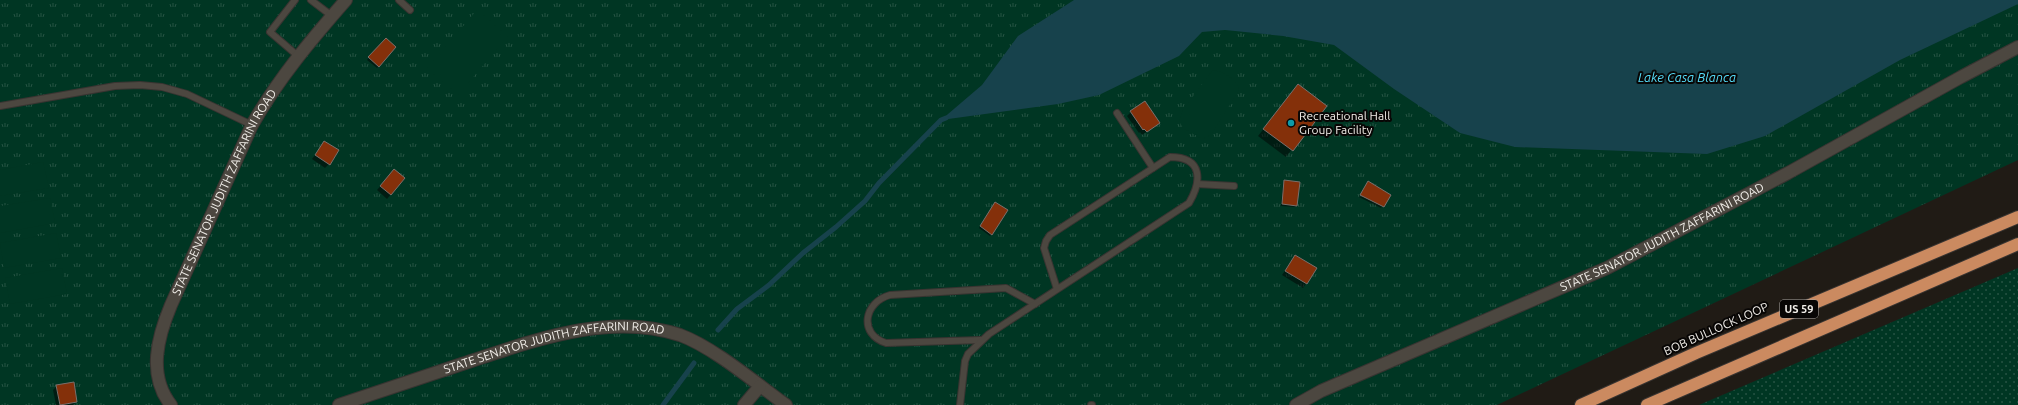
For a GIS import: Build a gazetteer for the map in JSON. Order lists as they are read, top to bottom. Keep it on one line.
{"streets":{"highway":["US 59","BOB BULLOCK LOOP"],"street":["STATE SENATOR JUDITH ZAFFARINI ROAD"]},"water":["Lake Casa Blanca"],"places":["Recreational Hall Group Facility"]}
